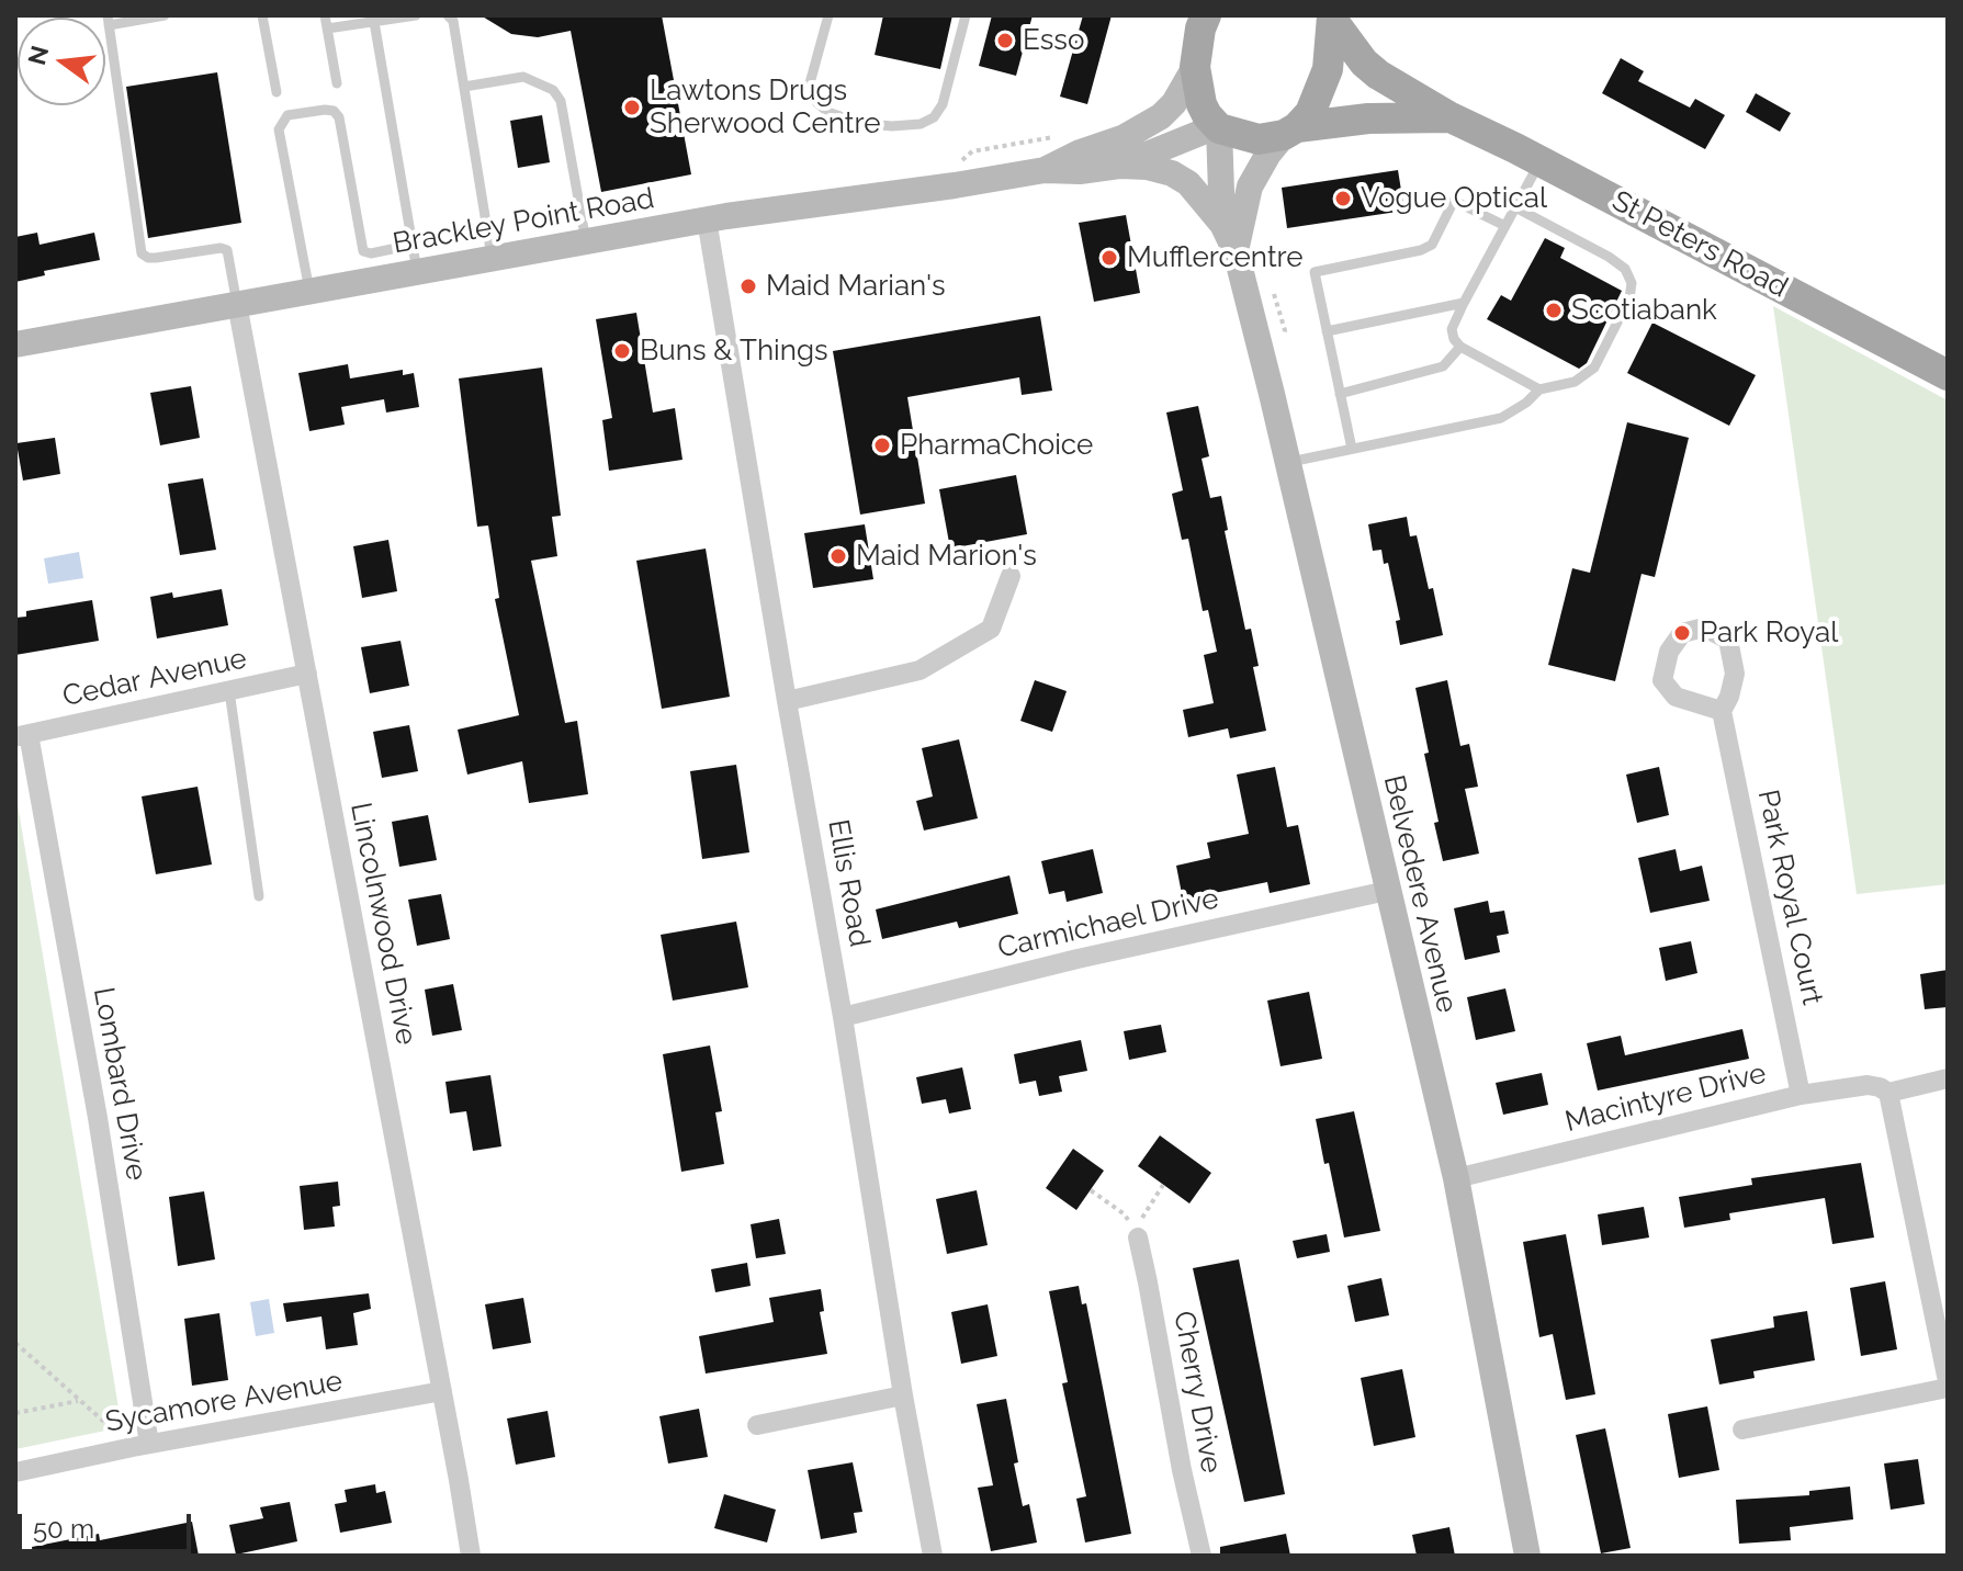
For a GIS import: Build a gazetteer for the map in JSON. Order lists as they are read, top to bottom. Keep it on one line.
{"streets":{"main road":["Brackley Point Road","St Peters Road","Belvedere Avenue"],"street":["Cedar Avenue","Ellis Road","Park Royal Court","Lincolnwood Drive","Carmichael Drive","Lombard Drive","Macintyre Drive","Cherry Drive","Sycamore Avenue"]},"crossings":[["Brackley Point Road","St Peters Road"],["Brackley Point Road","Ellis Road"],["Brackley Point Road","Belvedere Avenue"],["Brackley Point Road","Lincolnwood Drive"],["St Peters Road","Belvedere Avenue"],["Cedar Avenue","Lincolnwood Drive"],["Cedar Avenue","Lombard Drive"],["Ellis Road","Carmichael Drive"],["Belvedere Avenue","Carmichael Drive"],["Belvedere Avenue","Macintyre Drive"],["Park Royal Court","Macintyre Drive"],["Lincolnwood Drive","Sycamore Avenue"],["Lombard Drive","Sycamore Avenue"]],"places":["Esso","Lawtons Drugs Sherwood Centre","Vogue Optical","Mufflercentre","Maid Marian's","Scotiabank","Buns & Things","PharmaChoice","Maid Marion's","Park Royal"],"scale_bar":"50 m","north":"left"}
